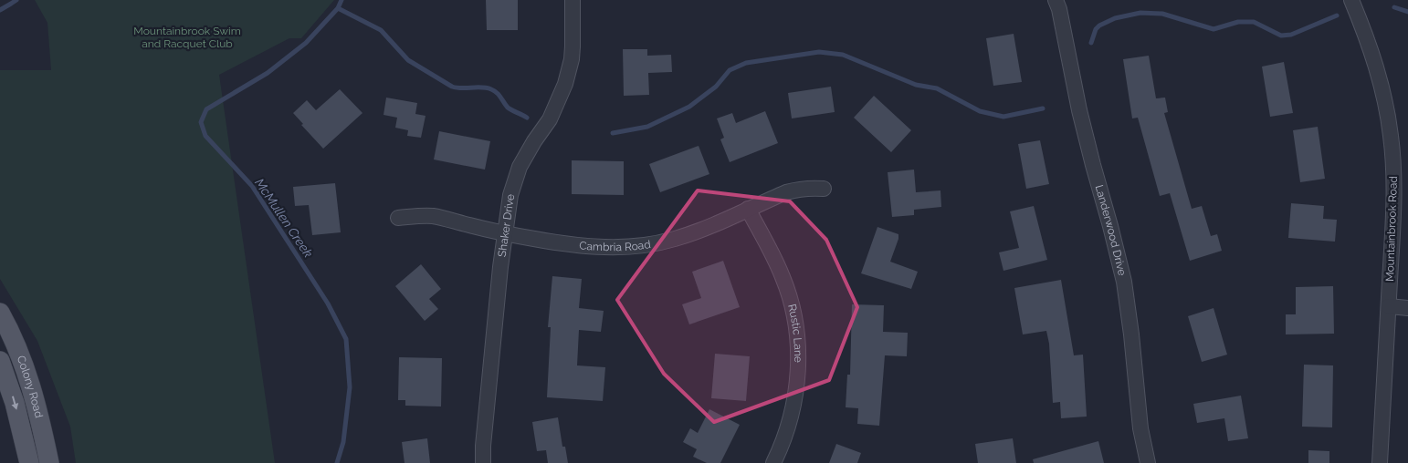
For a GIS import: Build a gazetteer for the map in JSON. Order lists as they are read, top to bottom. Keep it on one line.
{"streets":{"main road":["Colony Road"],"street":["Shaker Drive","Mountainbrook Road","Landerwood Drive","Cambria Road","Rustic Lane"]},"crossings":[["Shaker Drive","Cambria Road"],["Cambria Road","Rustic Lane"]],"water":["McMullen Creek"],"parks":["Mountainbrook Swim and Racquet Club"]}
